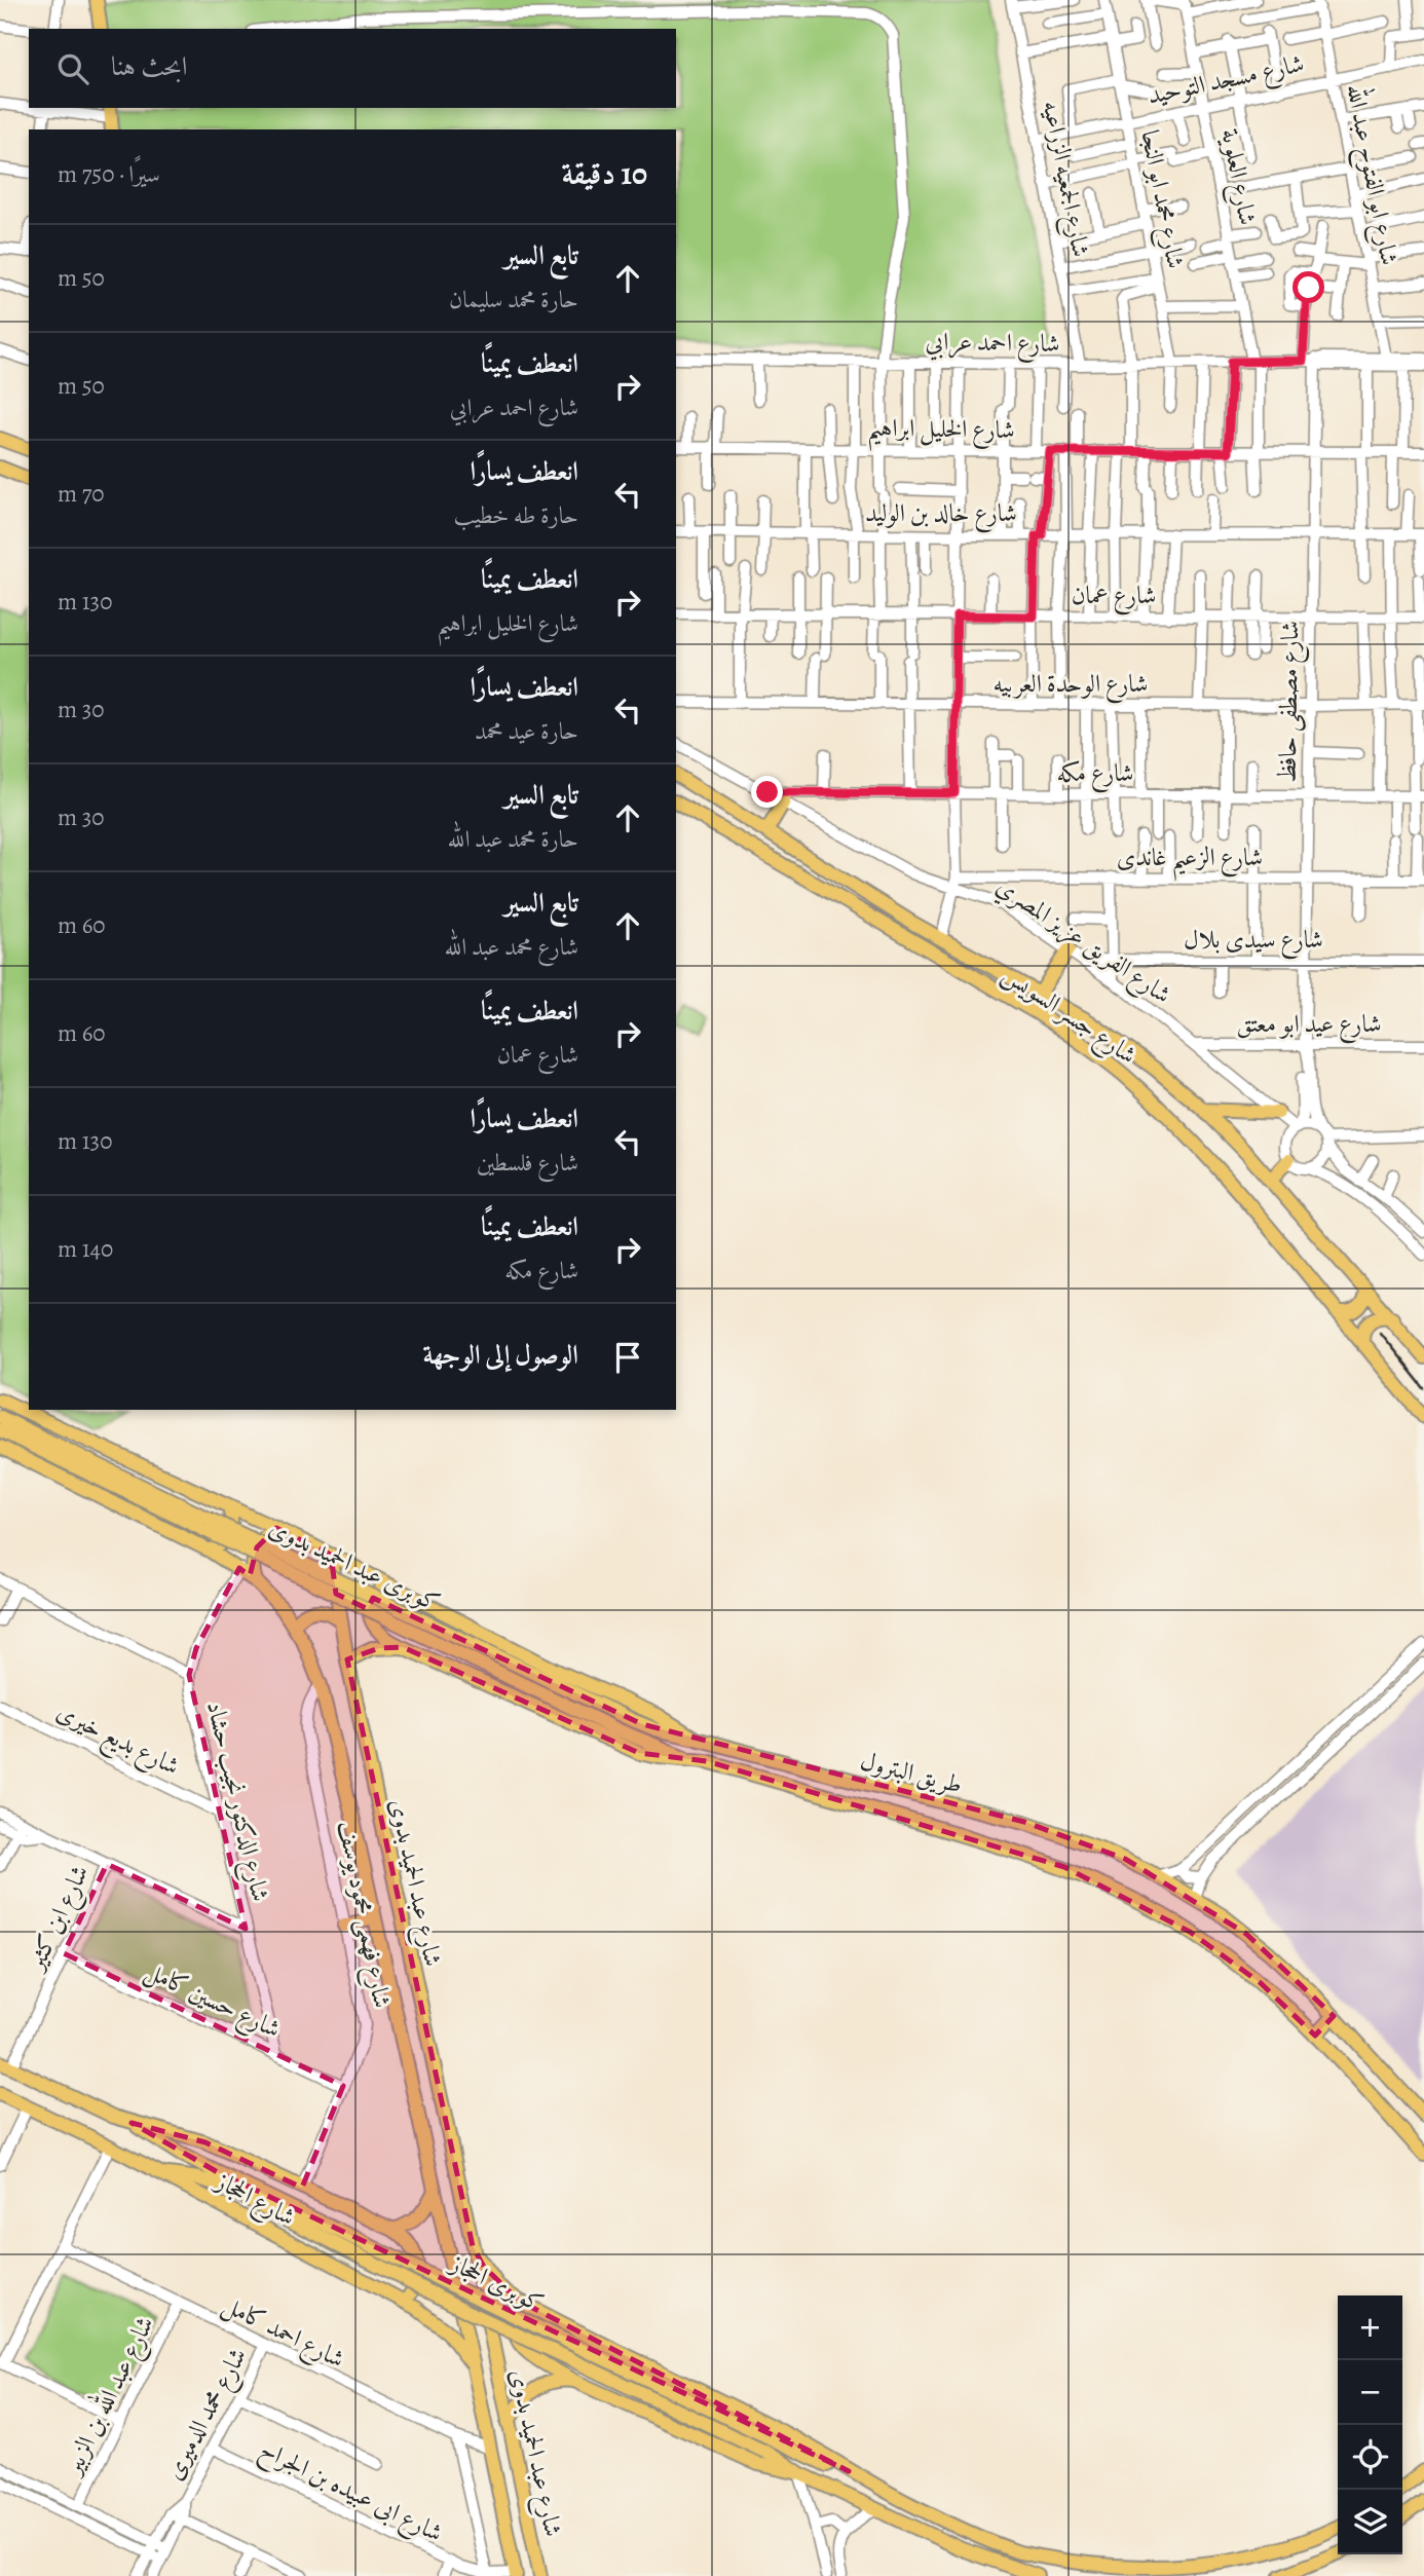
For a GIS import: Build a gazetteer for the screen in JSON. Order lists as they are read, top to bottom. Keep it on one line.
{"streets":{"main road":["شارع جسر السويس","كوبرى عبد الحميد بدوى","طريق البترول","شارع عبد الحميد بدوى","شارع الحجاز","كوبرى الحجاز"],"street":["شارع مسجد التوحيد","شارع ابو الفتوح عبد الله","شارع العلوية","شارع الجمعيه الزراعيه","شارع محمد ابو النجا","شارع احمد عرابي","شارع الخليل ابراهيم","شارع خالد بن الوليد","شارع عمان","شارع الوحدة العربيه","شارع مصطفى حافظ","شارع مكه","شارع الزعيم غاندى","شارع سيدى بلال","شارع الفريق عزيز المصري","شارع عيد ابو معتق","شارع بديع خيرى","شارع الدكتور نجيب حشاد","شارع فهمى محمود يوسف","شارع ابن كثير","شارع حسين كامل","شارع احمد كامل","شارع عبد الله بن الزبير","شارع محمد الدميرى","شارع ابى عبيده بن الجراح"]},"crossings":[["شارع مسجد التوحيد","شارع ابو الفتوح عبد الله"],["شارع مسجد التوحيد","شارع العلوية"],["شارع مسجد التوحيد","شارع الجمعيه الزراعيه"],["شارع مسجد التوحيد","شارع محمد ابو النجا"],["شارع ابو الفتوح عبد الله","شارع احمد عرابي"],["شارع العلوية","شارع احمد عرابي"],["شارع العلوية","شارع الخليل ابراهيم"],["شارع الجمعيه الزراعيه","شارع احمد عرابي"],["شارع محمد ابو النجا","شارع احمد عرابي"],["شارع احمد عرابي","شارع مصطفى حافظ"],["شارع الخليل ابراهيم","شارع مصطفى حافظ"],["شارع خالد بن الوليد","شارع مصطفى حافظ"],["شارع عمان","شارع مصطفى حافظ"],["شارع الوحدة العربيه","شارع مصطفى حافظ"],["شارع مصطفى حافظ","شارع مكه"],["شارع مصطفى حافظ","شارع الزعيم غاندى"],["شارع مصطفى حافظ","شارع سيدى بلال"],["شارع مصطفى حافظ","شارع الفريق عزيز المصري"],["شارع مصطفى حافظ","شارع عيد ابو معتق"],["شارع مكه","شارع الفريق عزيز المصري"],["شارع الزعيم غاندى","شارع الفريق عزيز المصري"],["شارع سيدى بلال","شارع الفريق عزيز المصري"],["شارع الفريق عزيز المصري","شارع عيد ابو معتق"],["كوبرى عبد الحميد بدوى","طريق البترول"],["شارع بديع خيرى","شارع الدكتور نجيب حشاد"],["طريق البترول","شارع عبد الحميد بدوى"],["شارع الدكتور نجيب حشاد","شارع عبد الحميد بدوى"],["شارع الدكتور نجيب حشاد","شارع حسين كامل"],["شارع عبد الحميد بدوى","شارع فهمى محمود يوسف"],["شارع عبد الحميد بدوى","شارع الحجاز"],["شارع عبد الحميد بدوى","شارع احمد كامل"],["شارع عبد الحميد بدوى","شارع ابى عبيده بن الجراح"],["شارع فهمى محمود يوسف","شارع حسين كامل"],["شارع فهمى محمود يوسف","شارع الحجاز"],["شارع ابن كثير","شارع حسين كامل"],["شارع ابن كثير","شارع الحجاز"],["شارع الحجاز","كوبرى الحجاز"],["شارع احمد كامل","شارع عبد الله بن الزبير"],["شارع احمد كامل","شارع محمد الدميرى"],["شارع محمد الدميرى","شارع ابى عبيده بن الجراح"]],"page":{"search":"ابحث هنا","heading":["10 دقيقة","سيرًا · 750 m"],"list":[["تابع السير","حارة محمد سليمان","50 m"],["انعطف يمينًا","شارع احمد عرابي","50 m"],["انعطف يسارًا","حارة طه خطيب","70 m"],["انعطف يمينًا","شارع الخليل ابراهيم","130 m"],["انعطف يسارًا","حارة عيد محمد","30 m"],["تابع السير","حارة محمد عبد الله","30 m"],["تابع السير","شارع محمد عبد الله","60 m"],["انعطف يمينًا","شارع عمان","60 m"],["انعطف يسارًا","شارع فلسطين","130 m"],["انعطف يمينًا","شارع مكه","140 m"],"الوصول إلى الوجهة"],"map_buttons":["+","−"]}}
